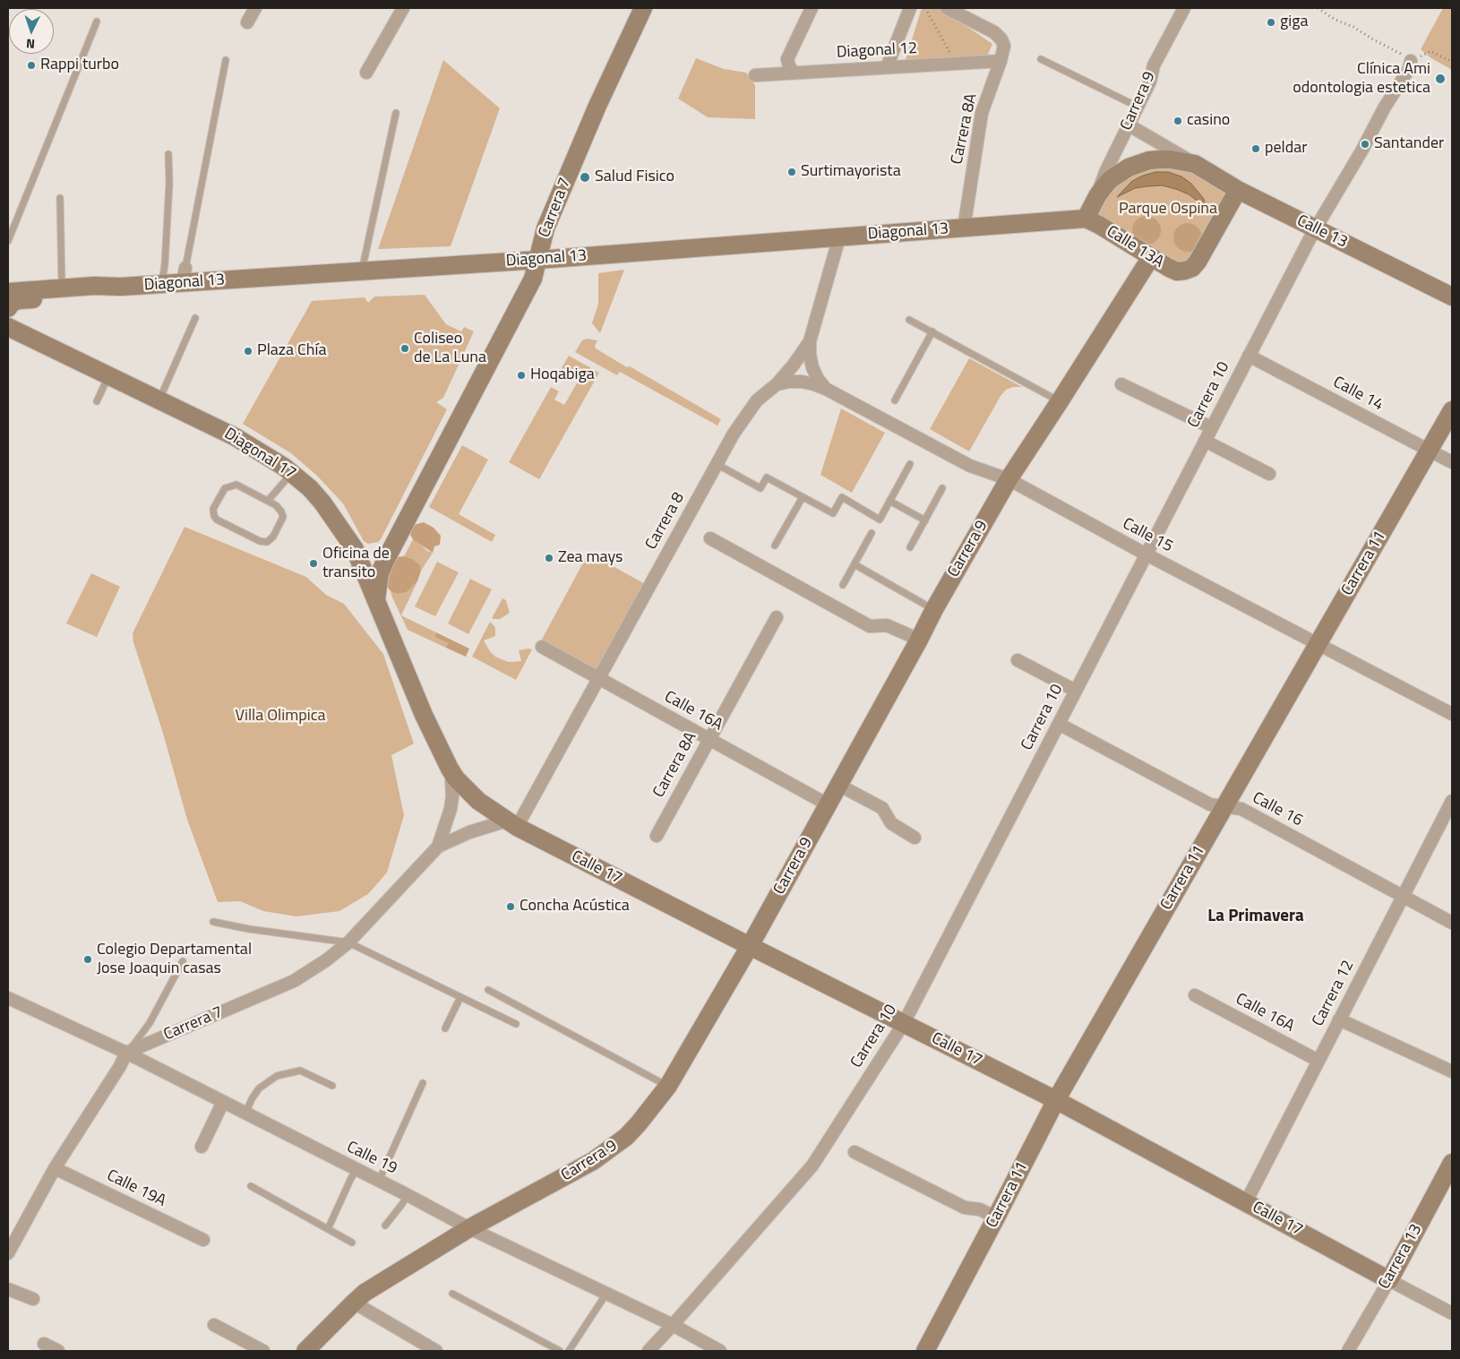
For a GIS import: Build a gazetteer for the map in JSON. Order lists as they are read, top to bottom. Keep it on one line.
{"streets":{"main road":["Carrera 9","Carrera 7","Diagonal 13","Calle 13","Calle 13A","Diagonal 17","Carrera 11","Calle 17","Carrera 13"],"street":["Diagonal 12","Carrera 8A","Calle 14","Carrera 10","Carrera 8","Calle 15","Calle 16A","Calle 16","Carrera 12","Calle 19","Calle 19A"]},"crossings":[["Diagonal 12","Carrera 8A"],["Carrera 9","Calle 13"],["Carrera 9","Calle 13A"],["Carrera 9","Calle 15"],["Carrera 9","Calle 16A"],["Carrera 9","Calle 17"],["Carrera 9","Calle 19"],["Carrera 8A","Diagonal 13"],["Carrera 8A","Calle 16A"],["Carrera 7","Diagonal 13"],["Carrera 7","Diagonal 17"],["Carrera 7","Carrera 8"],["Carrera 7","Calle 17"],["Carrera 7","Calle 19"],["Diagonal 13","Calle 13"],["Diagonal 13","Calle 13A"],["Diagonal 13","Carrera 8"],["Calle 13","Calle 13A"],["Calle 13","Carrera 10"],["Calle 14","Carrera 10"],["Calle 14","Carrera 11"],["Carrera 10","Calle 15"],["Carrera 10","Calle 16"],["Carrera 10","Calle 17"],["Carrera 10","Calle 19"],["Diagonal 17","Calle 17"],["Carrera 8","Calle 15"],["Carrera 8","Calle 16A"],["Carrera 8","Calle 17"],["Calle 15","Carrera 11"],["Carrera 11","Calle 16"],["Carrera 11","Calle 17"],["Calle 16A","Carrera 12"],["Calle 16","Carrera 12"],["Calle 17","Carrera 12"],["Calle 17","Carrera 13"]],"districts":["La Primavera"],"parks":["Parque Ospina","Villa Olimpica"],"places":["giga","Rappi turbo","Clínica Ami odontologia estetica","casino","Santander","peldar","Surtimayorista","Salud Fisico","Coliseo de La Luna","Plaza Chía","Hoqabiga","Zea mays","Oficina de transito","Concha Acústica","Colegio Departamental Jose Joaquin casas"],"north":"bottom"}
